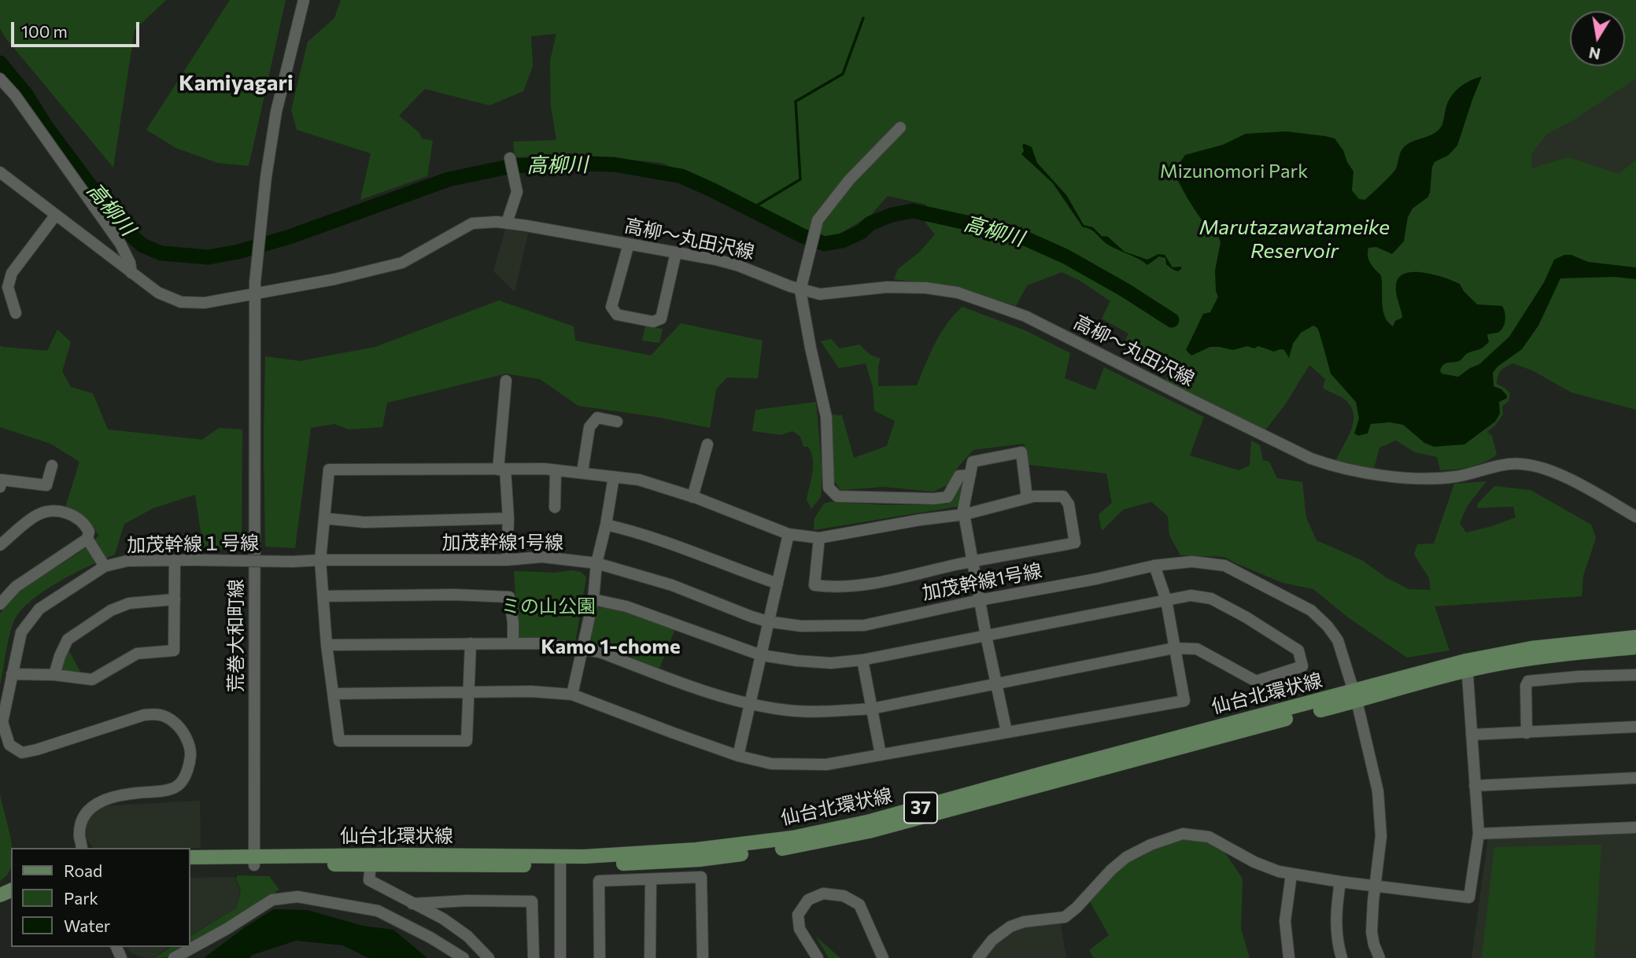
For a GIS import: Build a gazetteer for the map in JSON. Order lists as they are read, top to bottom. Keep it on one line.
{"streets":{"main road":["仙台北環状線","37"],"street":["高柳～丸田沢線","加茂幹線1号線","加茂幹線１号線","荒巻大和町線"]},"crossings":[["高柳～丸田沢線","荒巻大和町線"],["加茂幹線1号線","加茂幹線１号線"],["加茂幹線1号線","仙台北環状線"],["荒巻大和町線","仙台北環状線"]],"districts":["Kamiyagari","Kamo 1-chome"],"water":["高柳川","Marutazawatameike Reservoir"],"parks":["Mizunomori Park","ミの山公園"],"legend":["Road","Park","Water"],"scale_bar":"100 m","north":"bottom"}
